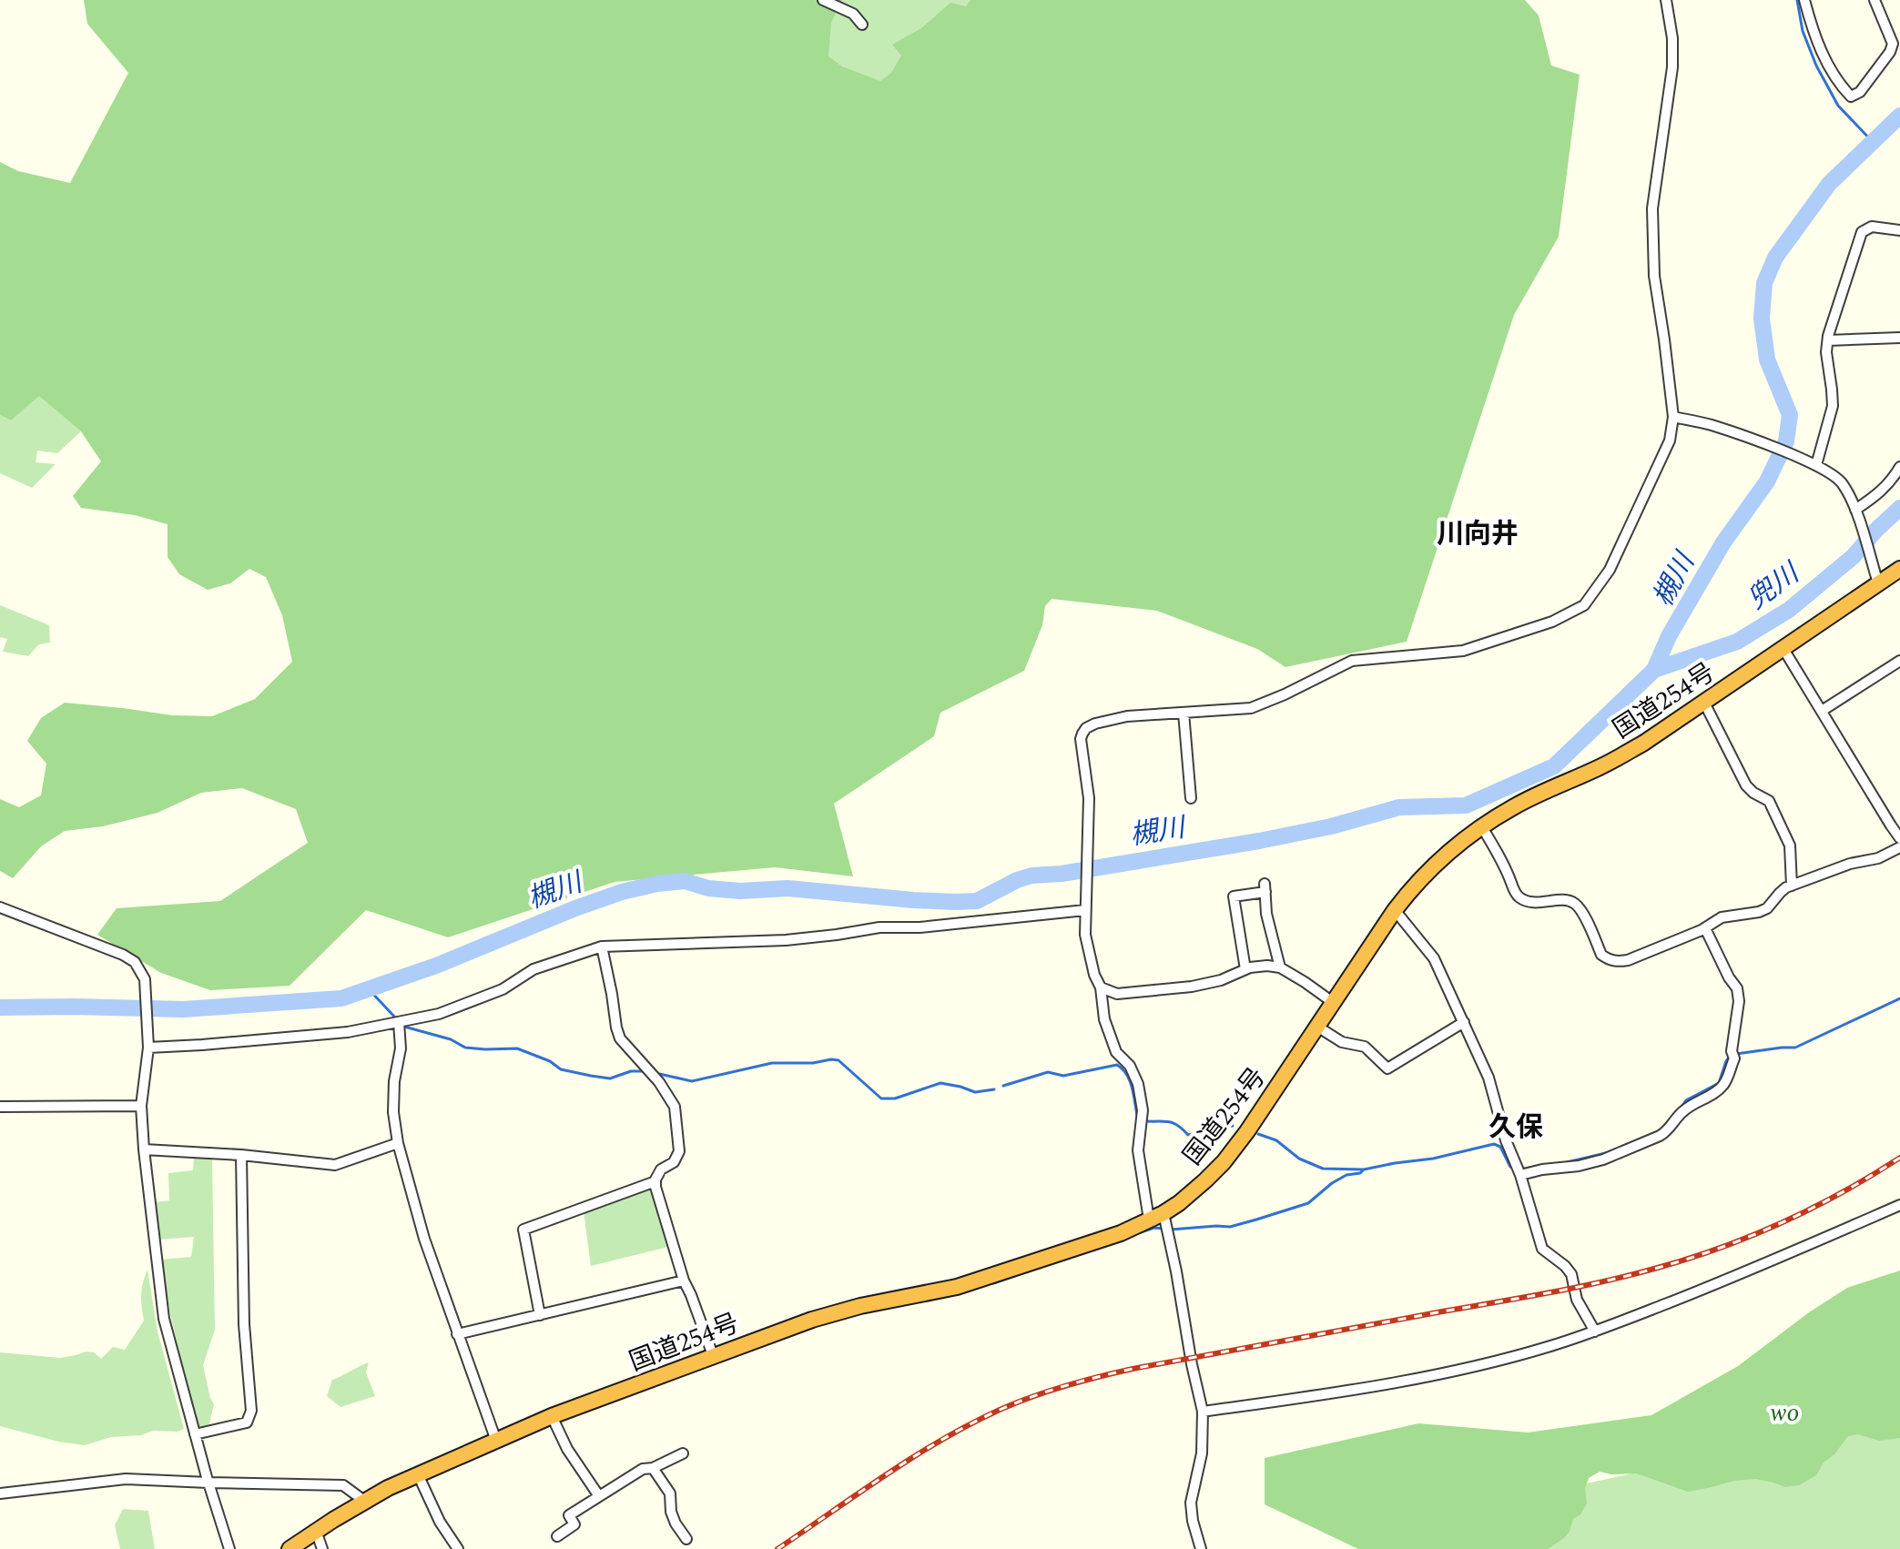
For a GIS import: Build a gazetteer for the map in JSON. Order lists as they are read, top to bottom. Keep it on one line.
{"streets":{"highway":["国道254号"]},"districts":["川向井","久保"],"water":["槻川","兜川"],"parks":["wo"]}
